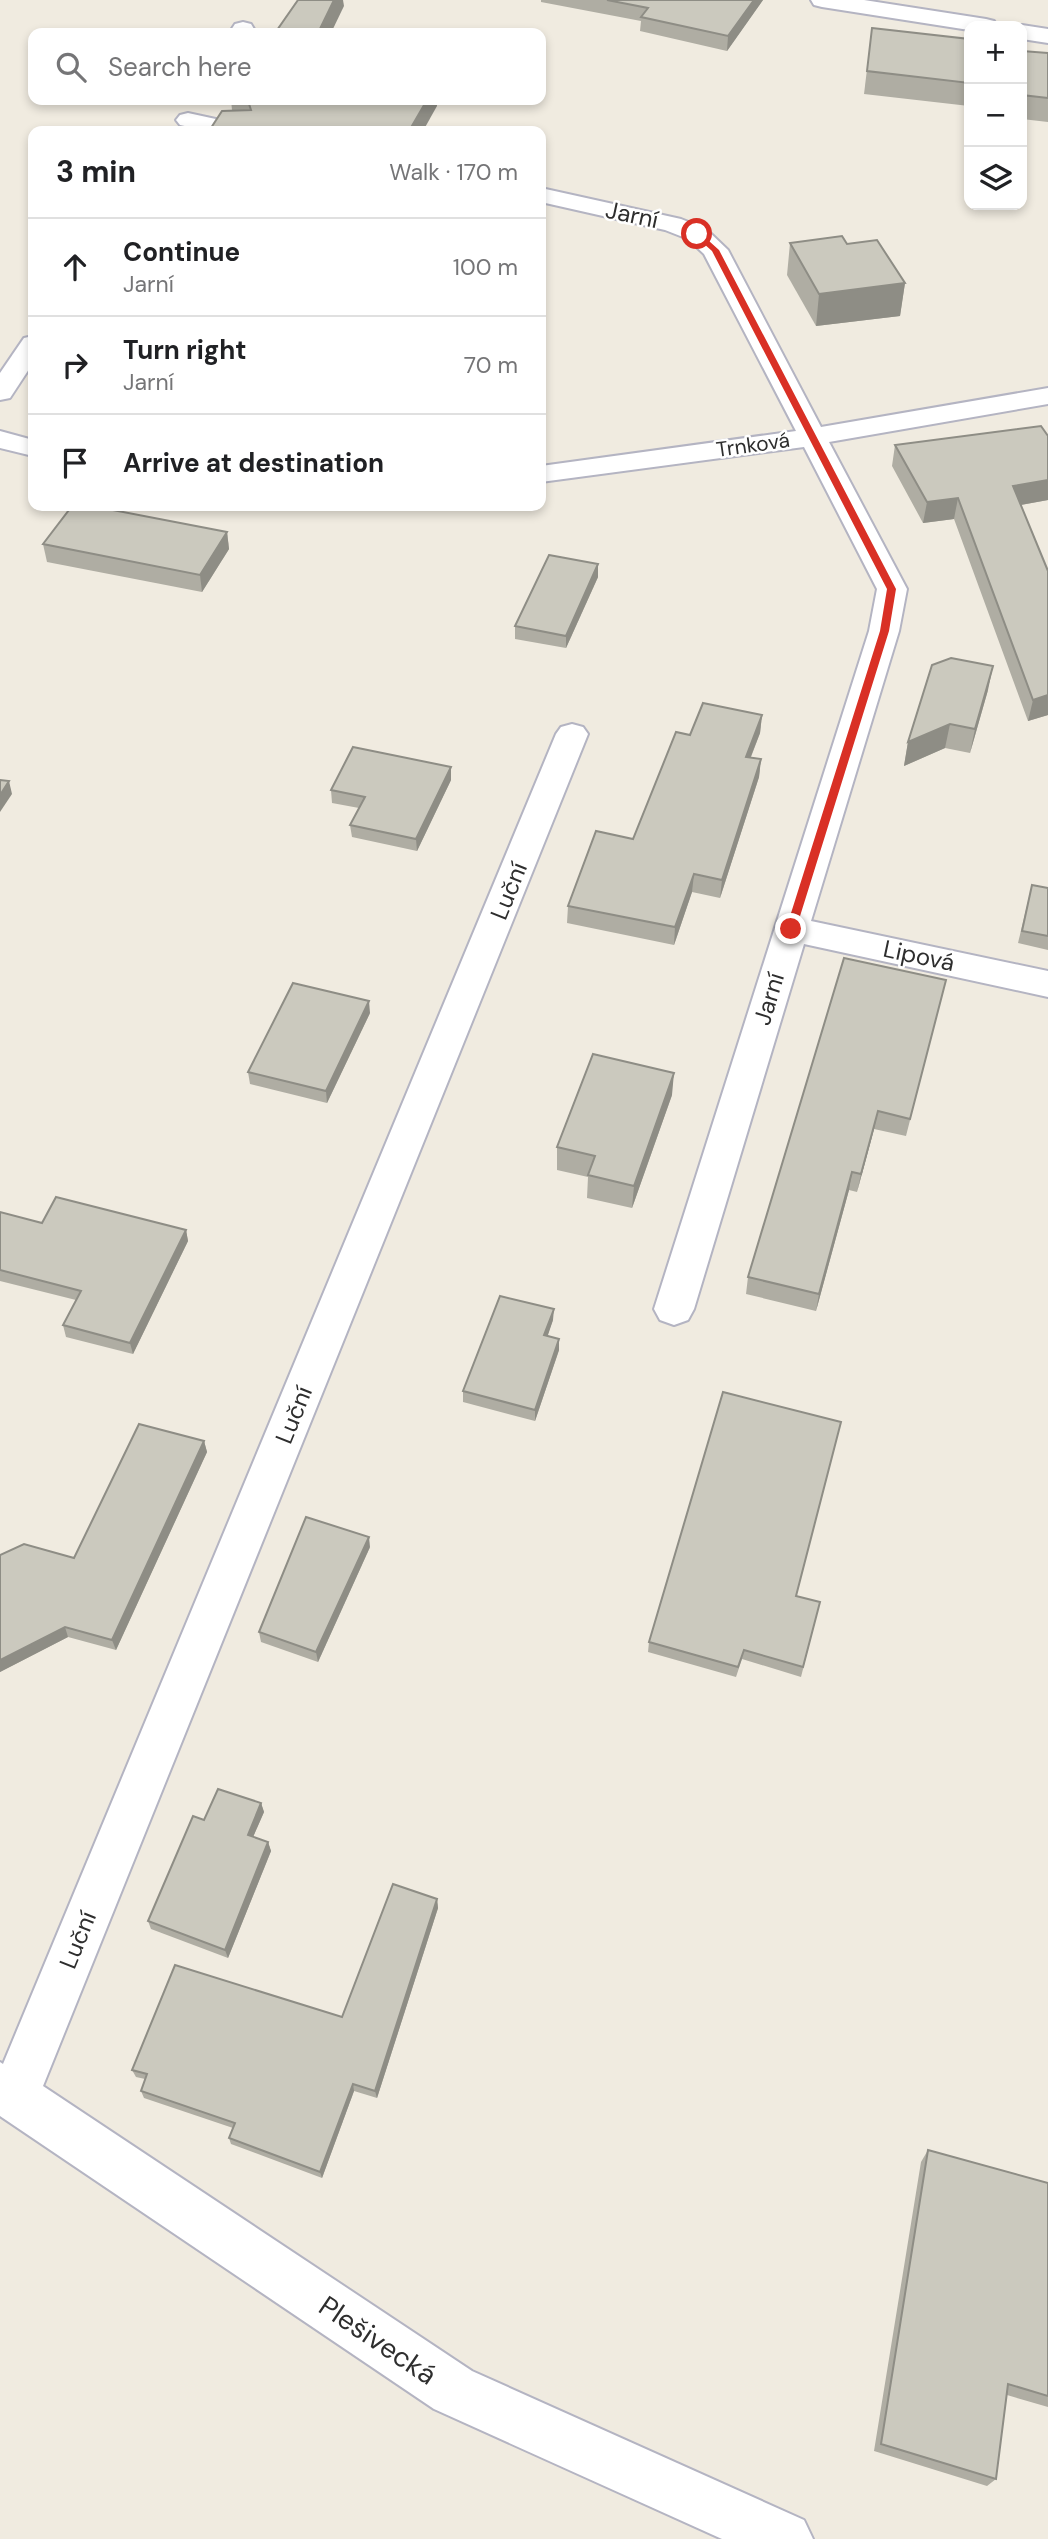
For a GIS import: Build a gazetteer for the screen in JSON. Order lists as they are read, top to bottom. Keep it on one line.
{"streets":{"street":["Jarní","Trnková","Luční","Lipová","Plešivecká"]},"crossings":[["Jarní","Trnková"],["Jarní","Lipová"],["Luční","Plešivecká"]],"page":{"map_buttons":["+","−"],"search":"Search here","heading":["3 min","Walk · 170 m"],"list":[["Continue","Jarní","100 m"],["Turn right","Jarní","70 m"],"Arrive at destination"]}}
